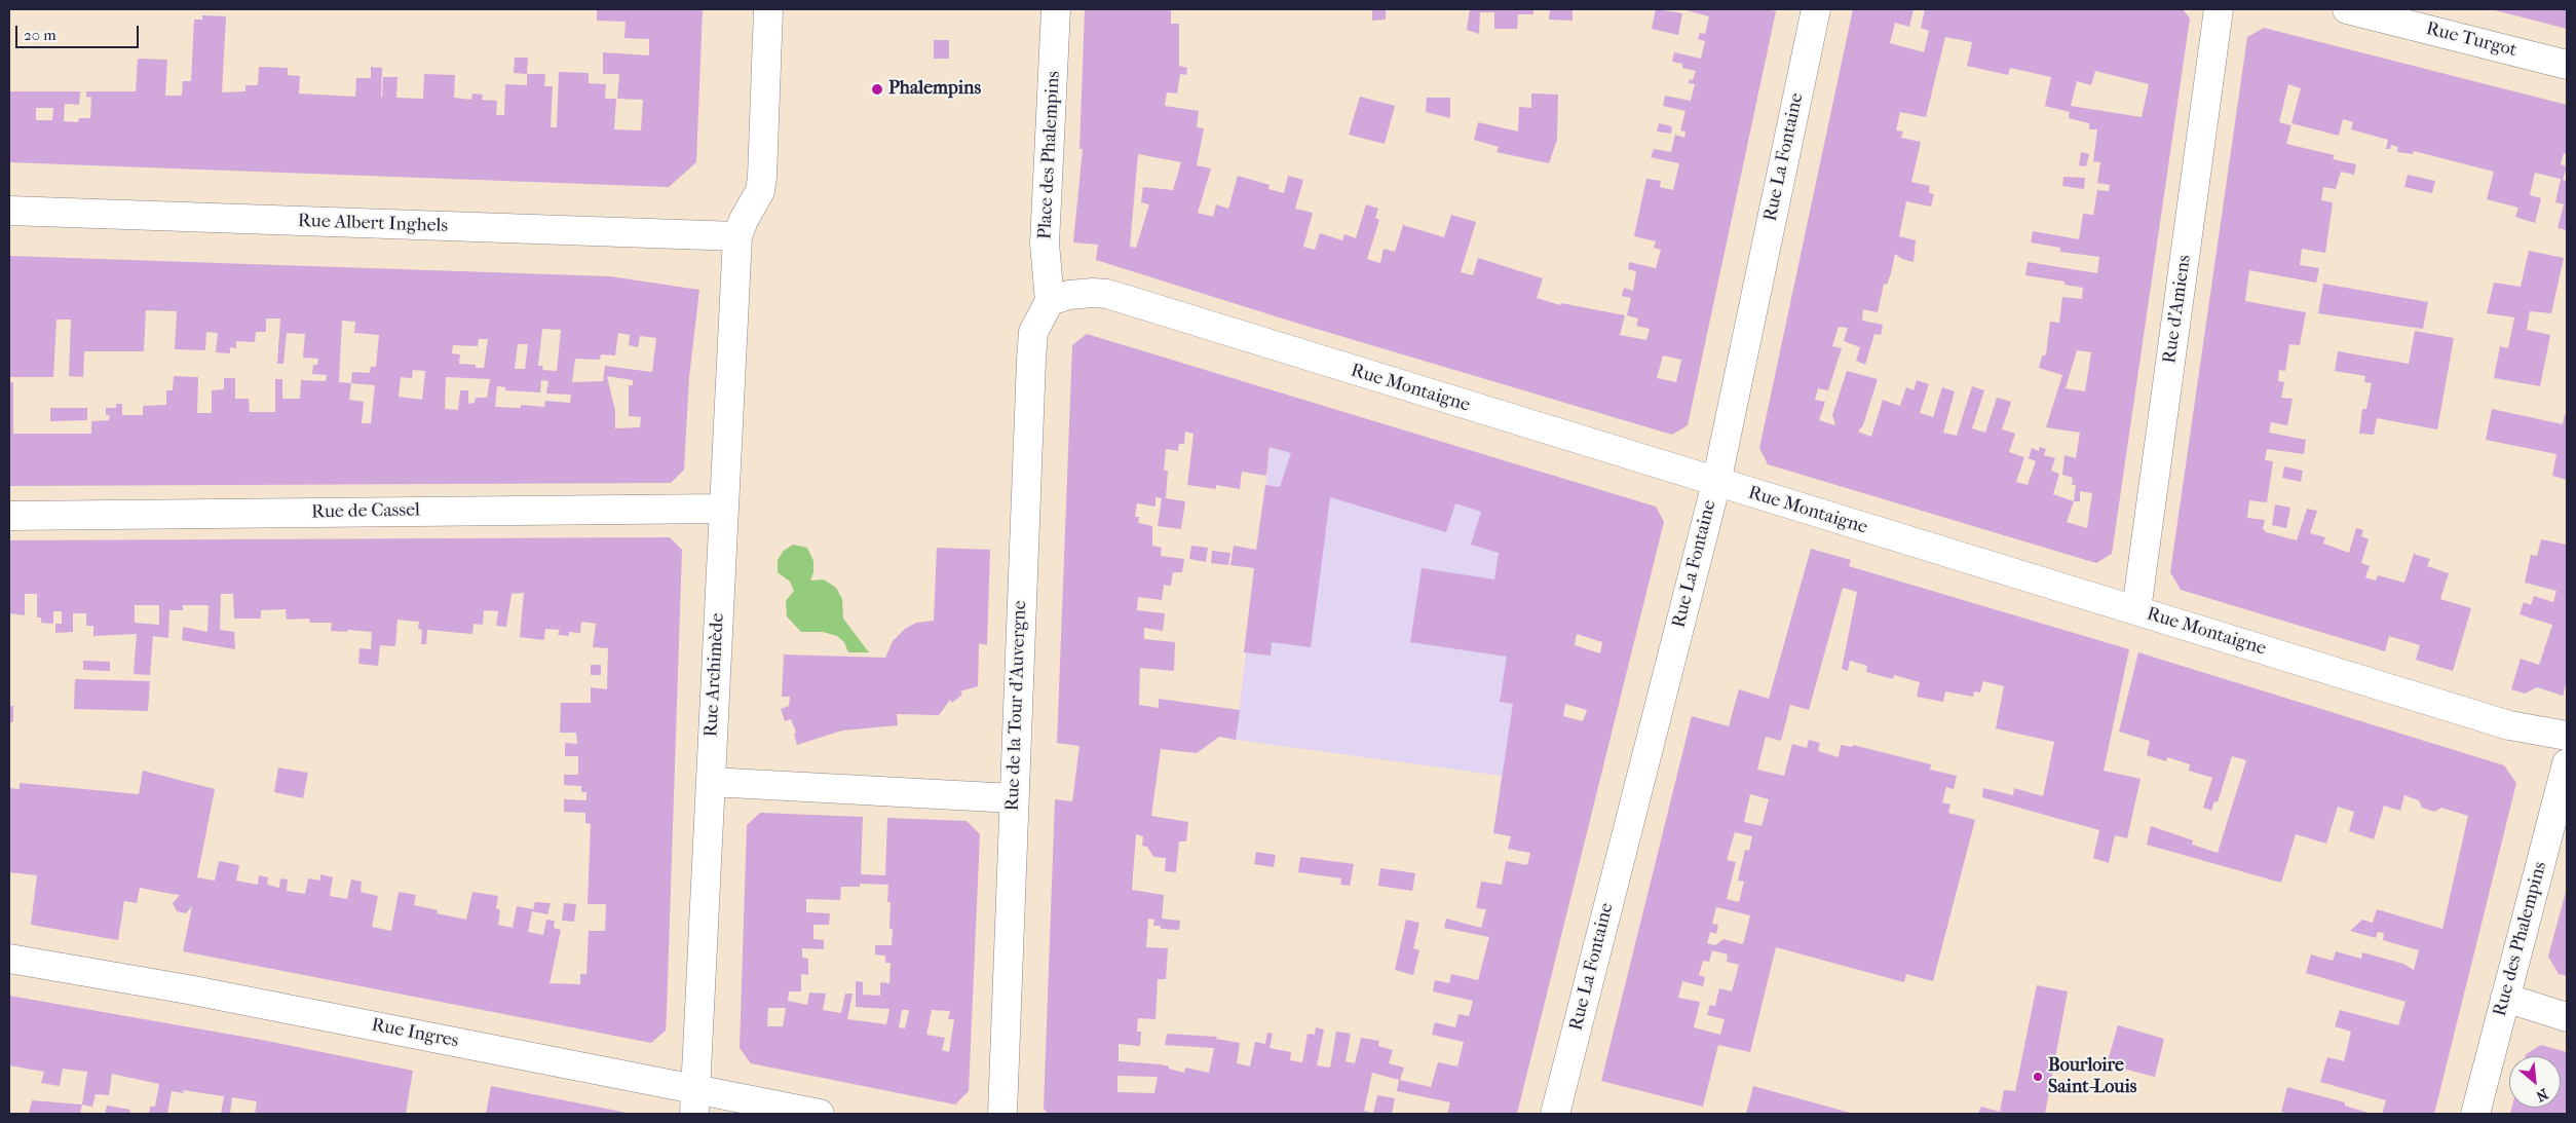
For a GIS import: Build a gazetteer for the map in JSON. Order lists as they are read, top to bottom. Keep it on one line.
{"streets":{"street":["Rue Turgot","Place des Phalempins","Rue La Fontaine","Rue Albert Inghels","Rue d'Amiens","Rue Montaigne","Rue de Cassel","Rue Archimède","Rue de la Tour d'Auvergne","Rue des Phalempins","Rue Ingres"]},"crossings":[["Place des Phalempins","Rue Montaigne"],["Place des Phalempins","Rue de la Tour d'Auvergne"],["Rue La Fontaine","Rue Montaigne"],["Rue Albert Inghels","Rue Archimède"],["Rue d'Amiens","Rue Montaigne"],["Rue Montaigne","Rue de la Tour d'Auvergne"],["Rue de Cassel","Rue Archimède"],["Rue Archimède","Rue Ingres"]],"places":["Phalempins","Bourloire Saint-Louis"],"scale_bar":"20 m","north":"bottom right"}
